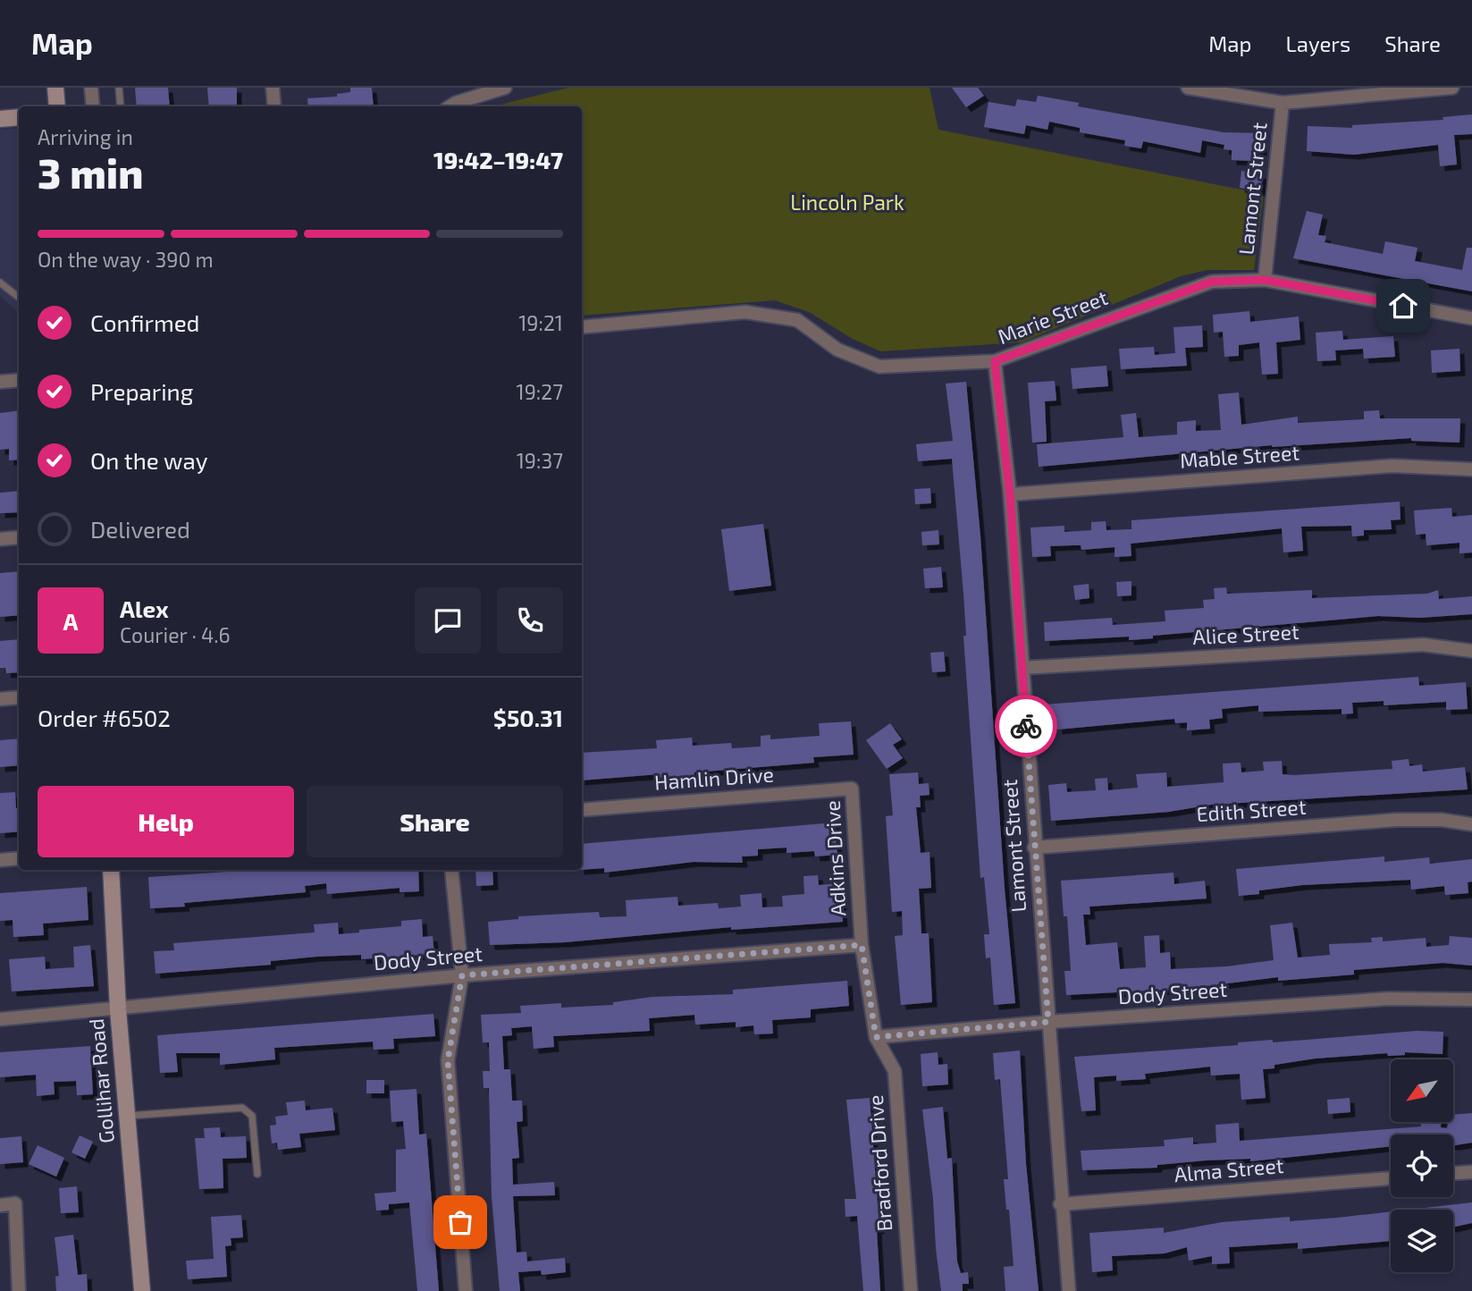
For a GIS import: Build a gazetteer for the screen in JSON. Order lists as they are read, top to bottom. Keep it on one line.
{"streets":{"main road":["Gollihar Road"],"street":["Lamont Street","Marie Street","Mable Street","Alice Street","Hamlin Drive","Edith Street","Adkins Drive","Dody Street","Bradford Drive","Alma Street"]},"crossings":[["Lamont Street","Marie Street"],["Lamont Street","Mable Street"],["Lamont Street","Alice Street"],["Lamont Street","Edith Street"],["Lamont Street","Dody Street"],["Lamont Street","Alma Street"],["Hamlin Drive","Adkins Drive"],["Adkins Drive","Dody Street"],["Adkins Drive","Bradford Drive"],["Dody Street","Gollihar Road"],["Dody Street","Bradford Drive"]],"parks":["Lincoln Park"],"north":"bottom left","page":{"header":"Map","nav":["Map","Layers","Share"],"heading":["3 min","Arriving in","19:42–19:47"],"panel":["Alex","Courier · 4.6","Order #6502","$50.31"],"bar":"On the way · 390 m","list":[["Confirmed","19:21"],["Preparing","19:27"],["On the way","19:37"],"Delivered"],"round":"A","buttons":["Help","Share"]}}
